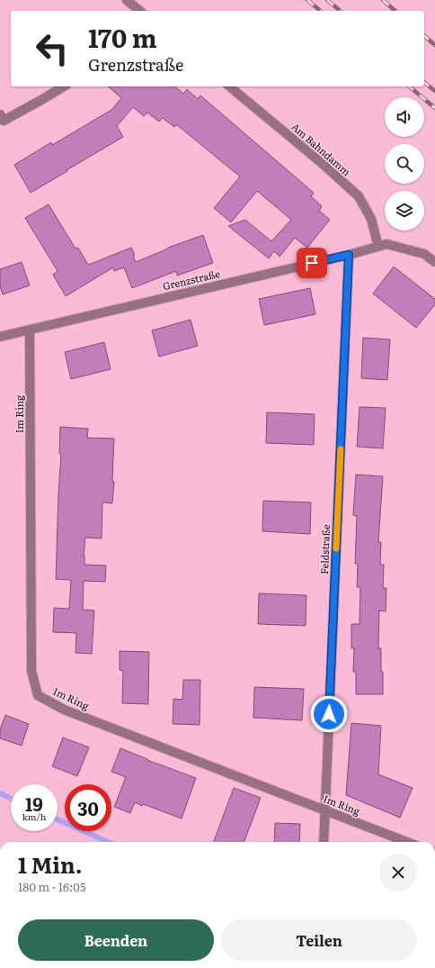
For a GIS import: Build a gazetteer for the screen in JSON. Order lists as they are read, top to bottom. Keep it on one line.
{"streets":{"street":["Am Bahndamm","Grenzstraße","Im Ring","Feldstraße"]},"crossings":[["Am Bahndamm","Grenzstraße"],["Grenzstraße","Im Ring"],["Grenzstraße","Feldstraße"],["Im Ring","Feldstraße"]],"page":{"turn":["170 m","Grenzstraße"],"speed":"19 km/h","limit":"30","heading":["1 Min.","180 m · 16:05"],"buttons":["Beenden","Teilen"]}}
